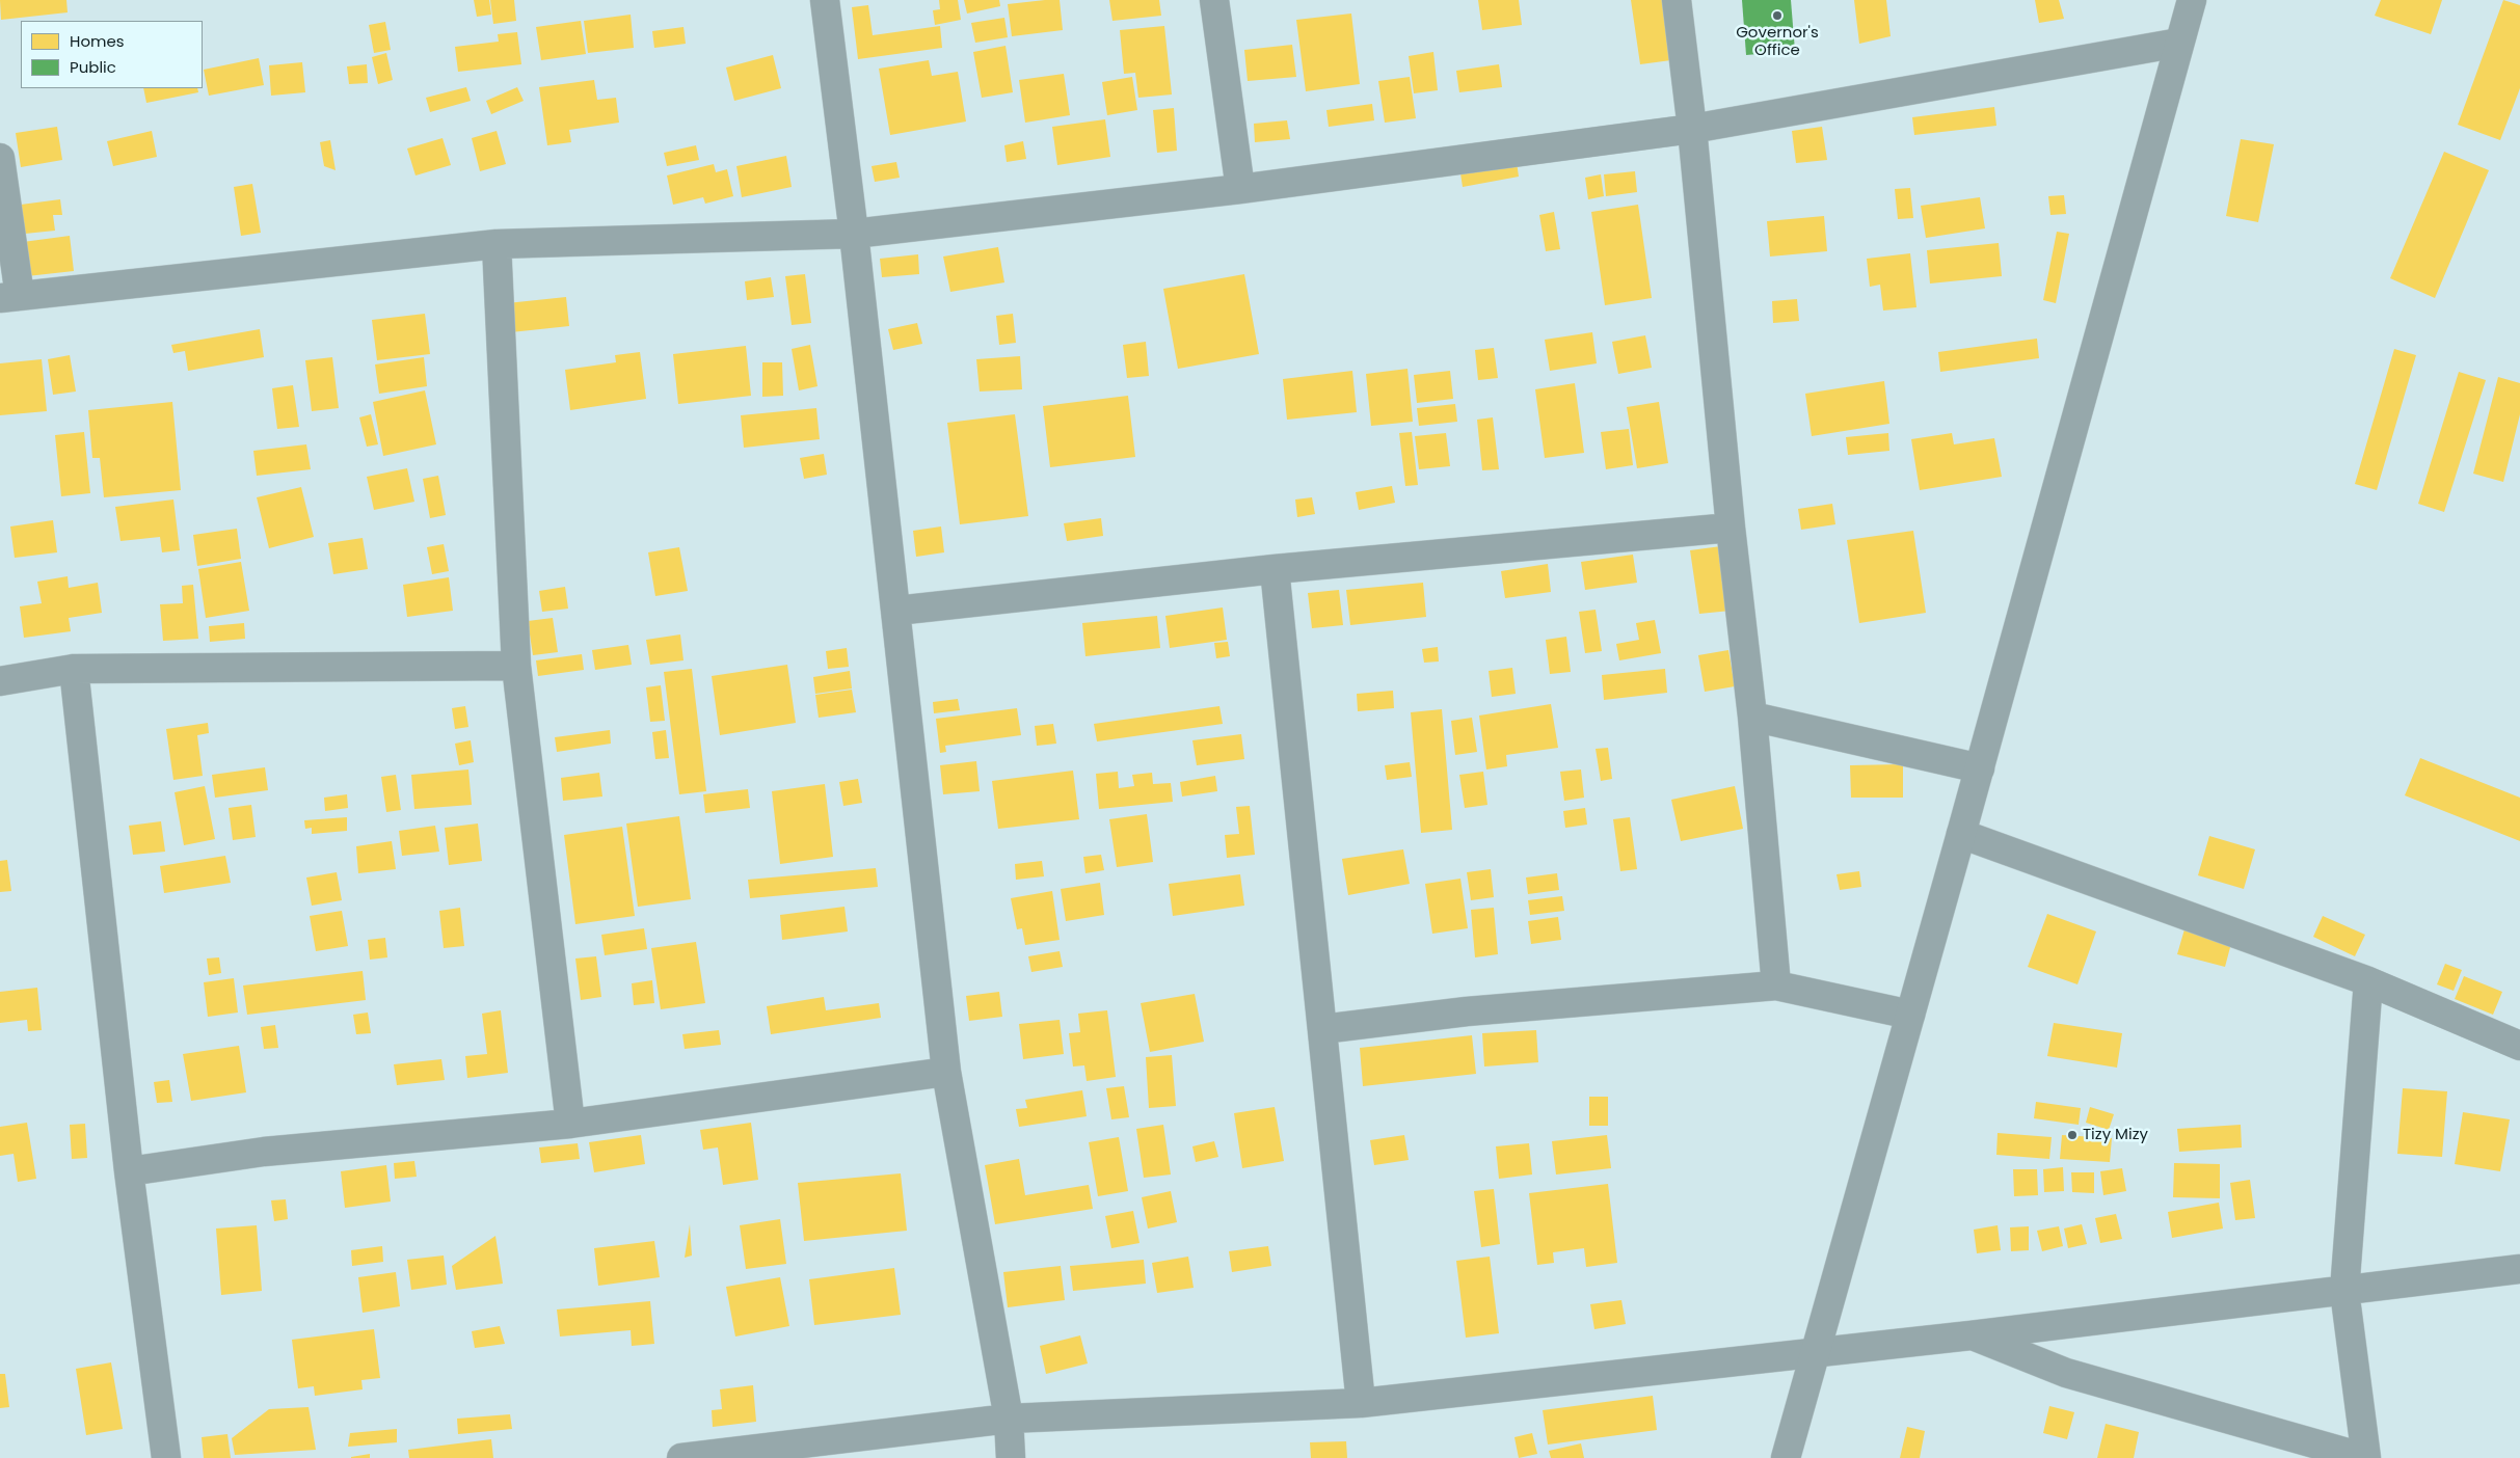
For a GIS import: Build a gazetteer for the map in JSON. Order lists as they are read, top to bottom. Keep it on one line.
{"places":["Governor's Office","Tizy Mizy"],"legend":["Homes","Public"]}
